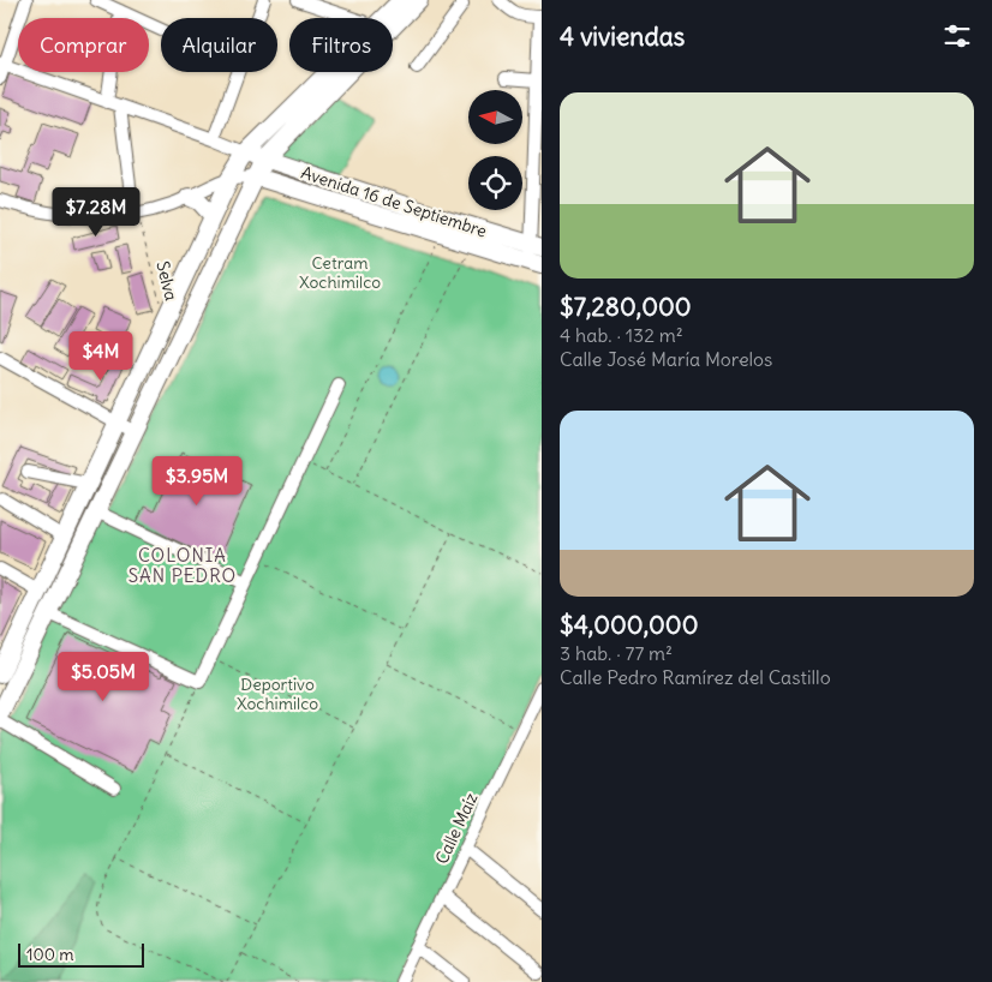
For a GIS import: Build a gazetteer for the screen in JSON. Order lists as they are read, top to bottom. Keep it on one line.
{"streets":{"main road":["Avenida 16 de Septiembre"],"street":["Calle Maíz"],"path":["Selva"]},"districts":["COLONIA SAN PEDRO"],"parks":["Cetram Xochimilco","Deportivo Xochimilco"],"scale_bar":"100 m","north":"left","page":{"heading":"4 viviendas","chip":["Comprar","Alquilar","Filtros"],"list":[{"name":"$7,280,000","note":"4 hab. · 132 m² · Calle José María Morelos"},{"name":"$4,000,000","note":"3 hab. · 77 m² · Calle Pedro Ramírez del Castillo"}],"price":["$7.28M","$4M","$3.95M","$5.05M"],"scale":"100 m"}}
